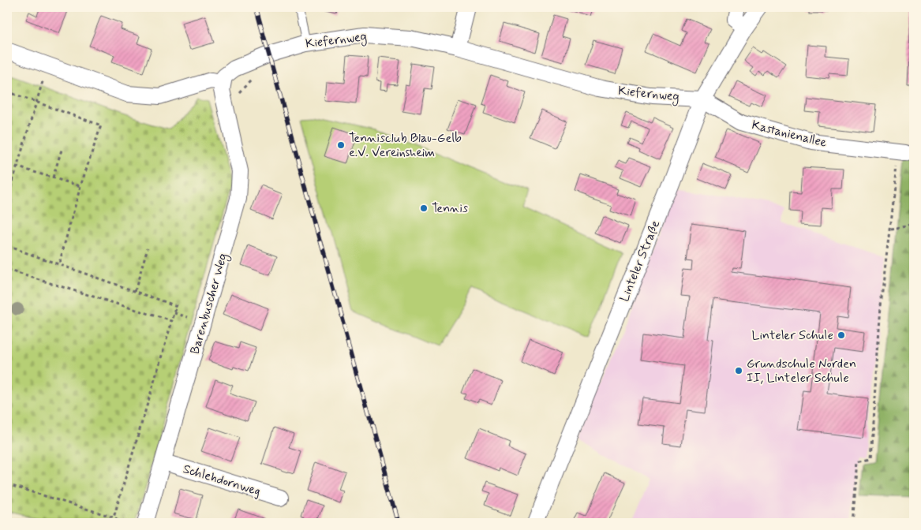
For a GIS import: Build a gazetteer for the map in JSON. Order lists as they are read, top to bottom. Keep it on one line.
{"streets":{"street":["Kiefernweg","Kastanienallee","Linteler Straße","Barenbuscher Weg","Schlehdornweg"]},"crossings":[["Kiefernweg","Kastanienallee"],["Kiefernweg","Linteler Straße"],["Kiefernweg","Barenbuscher Weg"],["Kastanienallee","Linteler Straße"],["Barenbuscher Weg","Schlehdornweg"]],"places":["Tennisclub Blau-Gelb e.V. Vereinsheim","Tennis","Linteler Schule","Grundschule Norden II, Linteler Schule"]}
